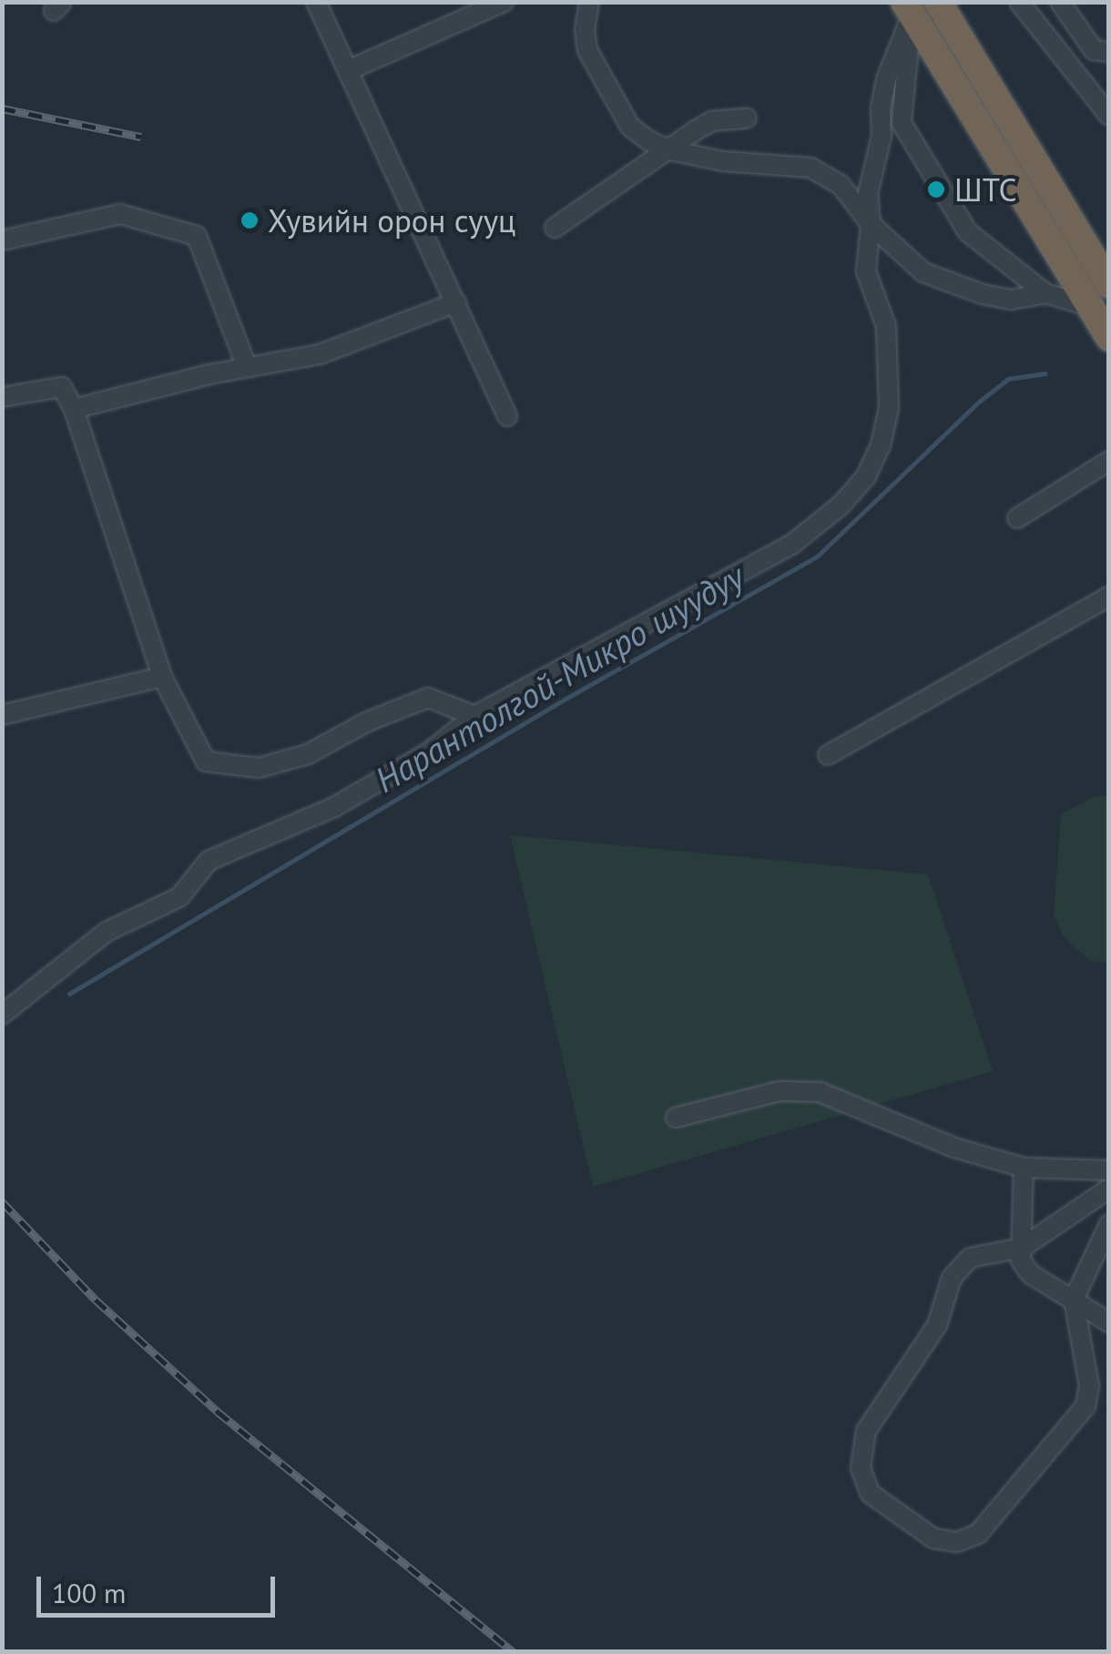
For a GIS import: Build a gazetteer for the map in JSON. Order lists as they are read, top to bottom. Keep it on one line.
{"water":["Нарантолгой-Микро шуудуу"],"places":["ШТС","Хувийн орон сууц"],"scale_bar":"100 m"}
